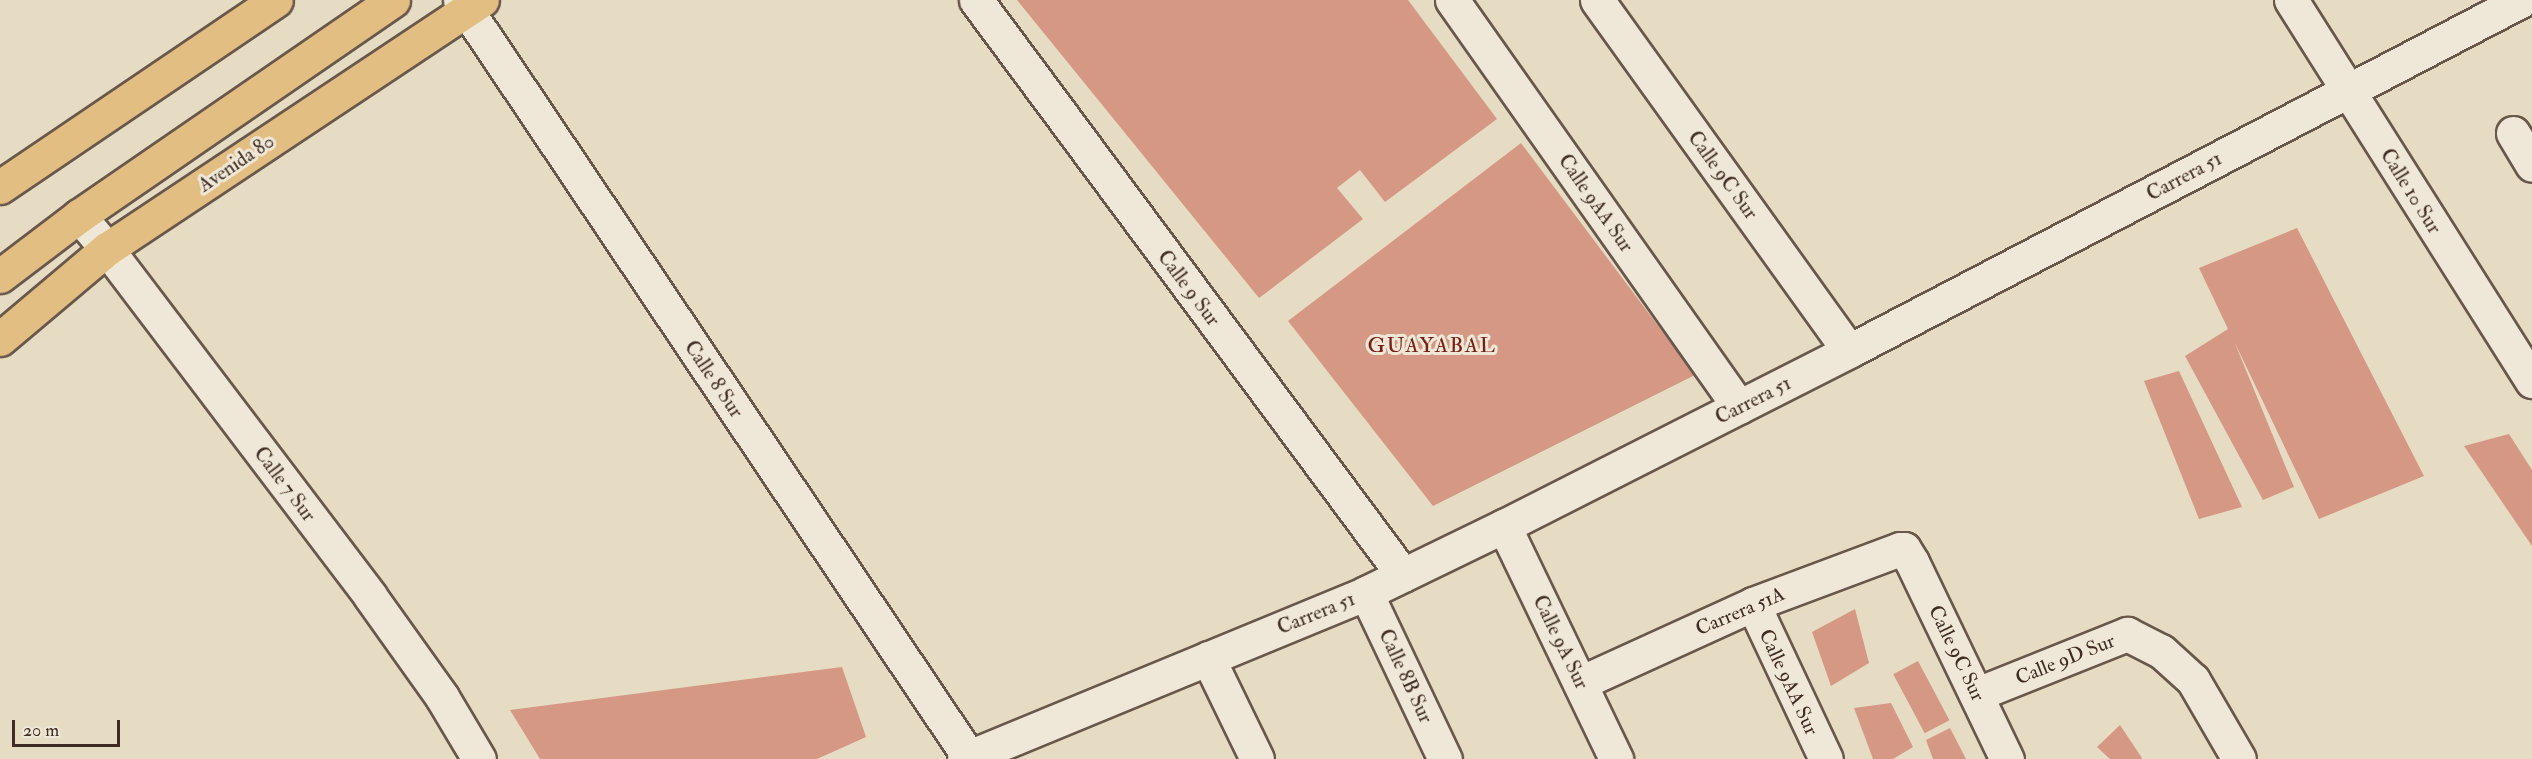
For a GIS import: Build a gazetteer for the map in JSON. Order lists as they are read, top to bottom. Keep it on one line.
{"streets":{"main road":["Avenida 80"],"street":["Calle 9C Sur","Carrera 51","Calle 10 Sur","Calle 9AA Sur","Calle 9 Sur","Calle 8 Sur","Calle 7 Sur","Carrera 51A","Calle 9A Sur","Calle 9D Sur","Calle 8B Sur"]},"crossings":[["Avenida 80","Calle 8 Sur"],["Avenida 80","Calle 7 Sur"],["Calle 9C Sur","Carrera 51"],["Calle 9C Sur","Carrera 51A"],["Calle 9C Sur","Calle 9D Sur"],["Carrera 51","Calle 10 Sur"],["Carrera 51","Calle 9AA Sur"],["Carrera 51","Calle 9 Sur"],["Carrera 51","Calle 8 Sur"],["Carrera 51","Calle 9A Sur"],["Carrera 51","Calle 8B Sur"],["Calle 9AA Sur","Carrera 51A"],["Carrera 51A","Calle 9A Sur"]],"districts":["GUAYABAL"],"scale_bar":"20 m"}
